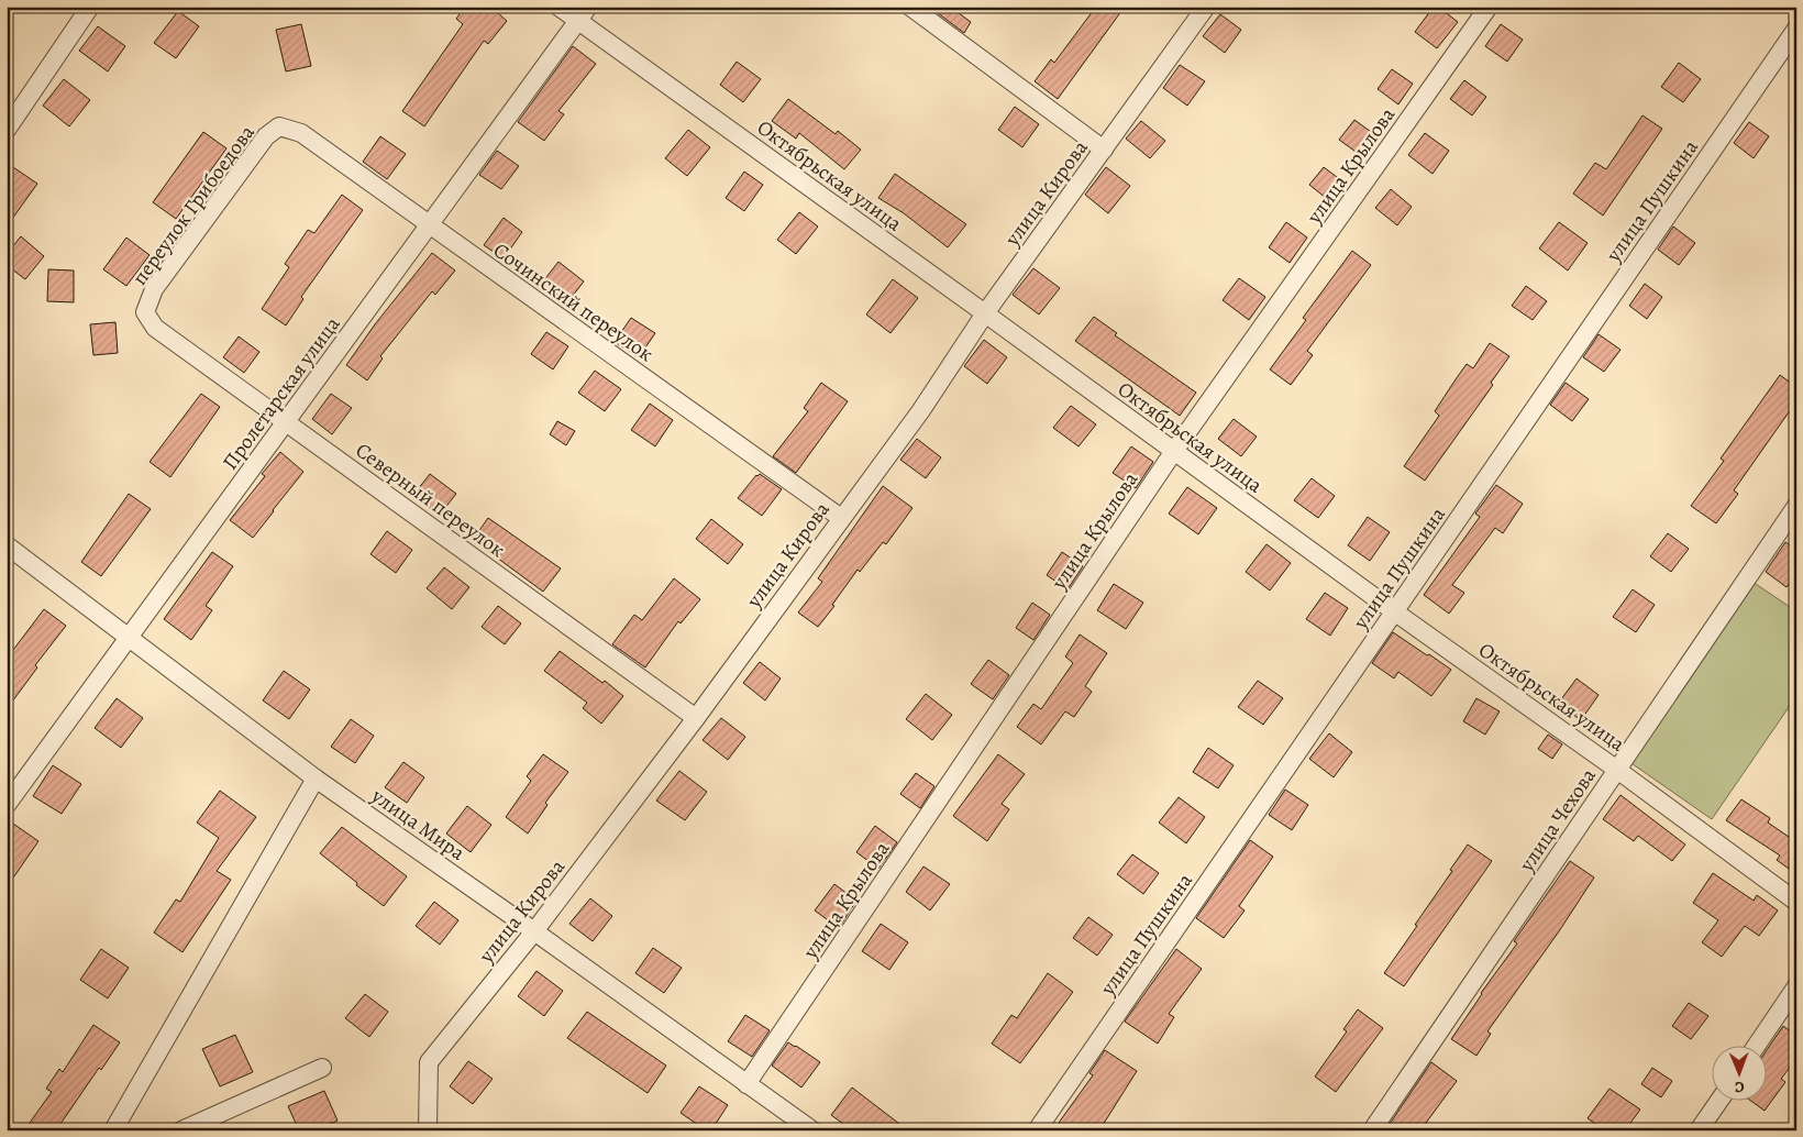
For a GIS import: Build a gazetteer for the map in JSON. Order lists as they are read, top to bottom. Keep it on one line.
{"streets":{"street":["улица Крылова","Октябрьская улица","улица Кирова","улица Пушкина","переулок Грибоедова","Сочинский переулок","Пролетарская улица","Северный переулок","улица Чехова","улица Мира"]},"crossings":[["улица Крылова","Октябрьская улица"],["улица Крылова","улица Мира"],["Октябрьская улица","улица Кирова"],["Октябрьская улица","улица Пушкина"],["Октябрьская улица","Пролетарская улица"],["Октябрьская улица","улица Чехова"],["улица Кирова","Сочинский переулок"],["улица Кирова","Северный переулок"],["улица Кирова","улица Мира"],["переулок Грибоедова","Сочинский переулок"],["переулок Грибоедова","Северный переулок"],["Сочинский переулок","Пролетарская улица"],["Пролетарская улица","Северный переулок"],["Пролетарская улица","улица Мира"]],"north":"bottom"}
